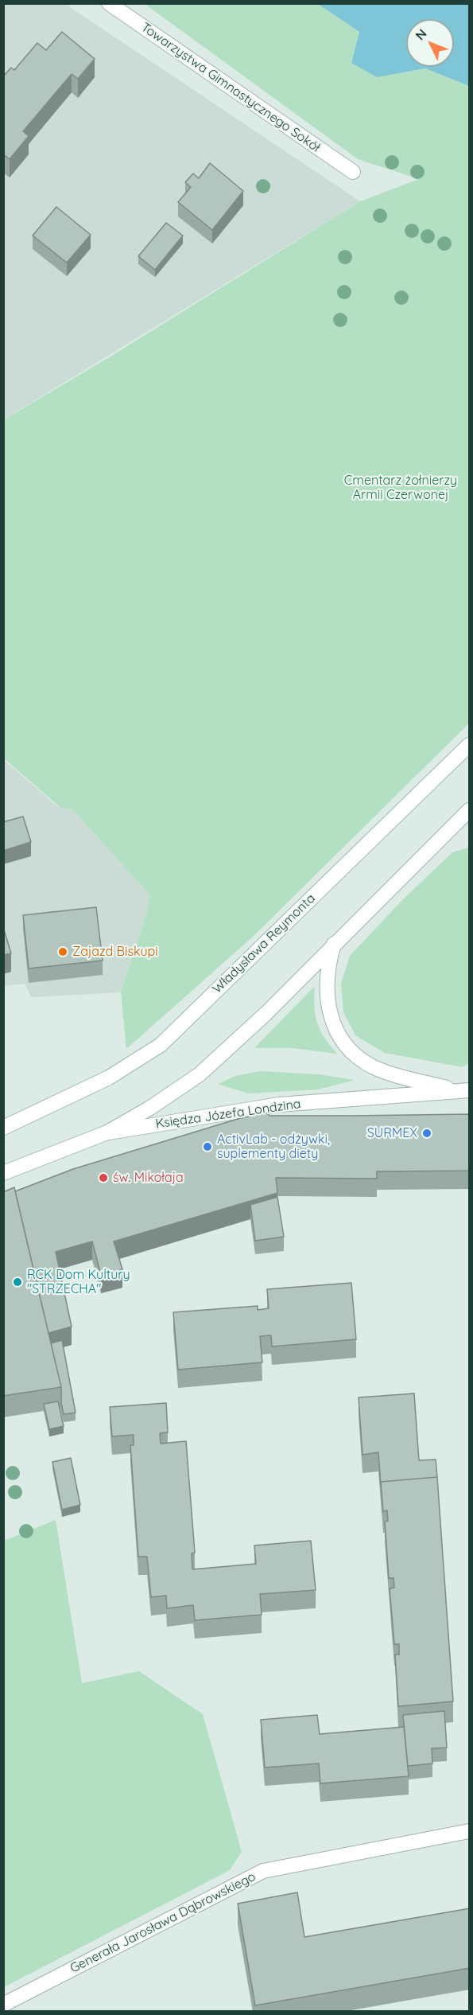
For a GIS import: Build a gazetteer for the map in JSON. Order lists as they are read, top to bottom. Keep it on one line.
{"streets":{"street":["Towarzystwa Gimnastycznego Sokół","Władysława Reymonta","Księdza Józefa Londzina","Generała Jarosława Dąbrowskiego"]},"parks":["Cmentarz żołnierzy Armii Czerwonej"],"places":["Zajazd Biskupi","SURMEX","ActivLab - odżywki, suplementy diety","św. Mikołaja","RCK Dom Kultury \"STRZECHA\""],"north":"top left"}
